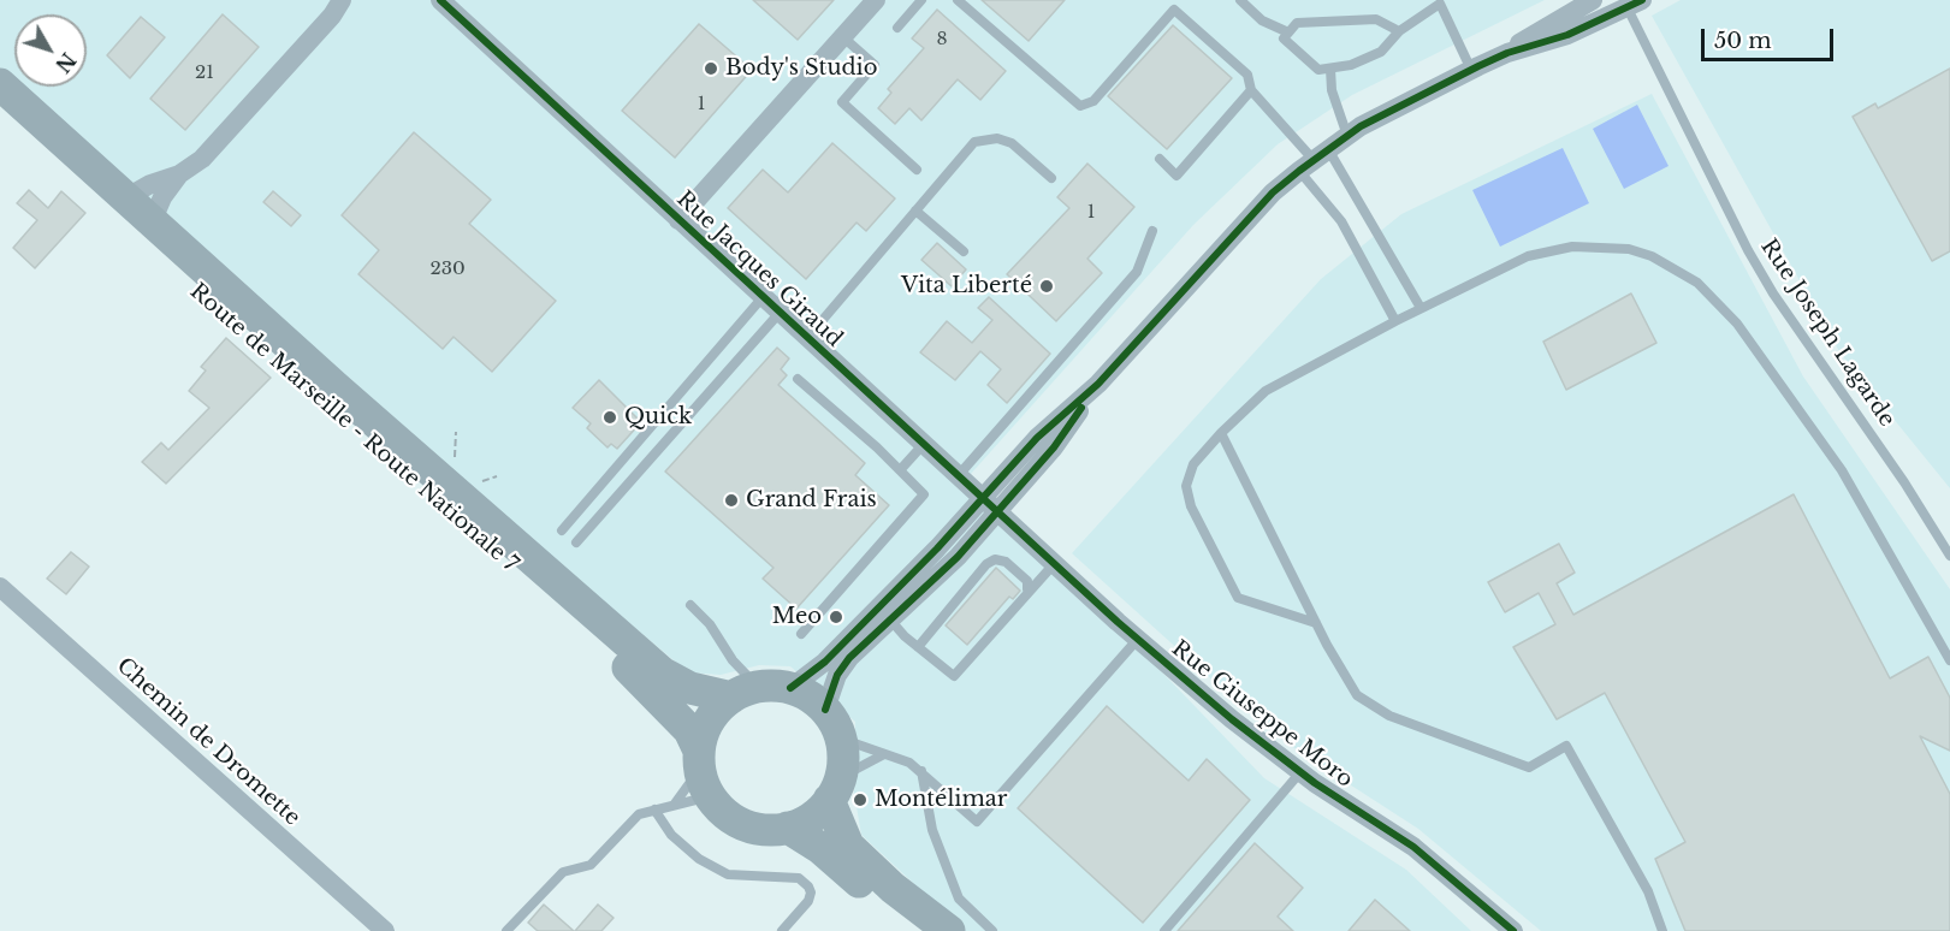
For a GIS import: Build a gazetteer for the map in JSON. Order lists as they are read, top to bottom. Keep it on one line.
{"streets":{"main road":["Route de Marseille - Route Nationale 7"],"street":["Rue Jacques Giraud","Rue Giuseppe Moro","Chemin de Dromette"],"lane":["Rue Joseph Lagarde"]},"crossings":[["Rue Jacques Giraud","Rue Giuseppe Moro"]],"places":["Body's Studio","Vita Liberté","Quick","Grand Frais","Meo","Montélimar"],"house_numbers":["8","21","1","1","230"],"scale_bar":"50 m","north":"bottom right"}
